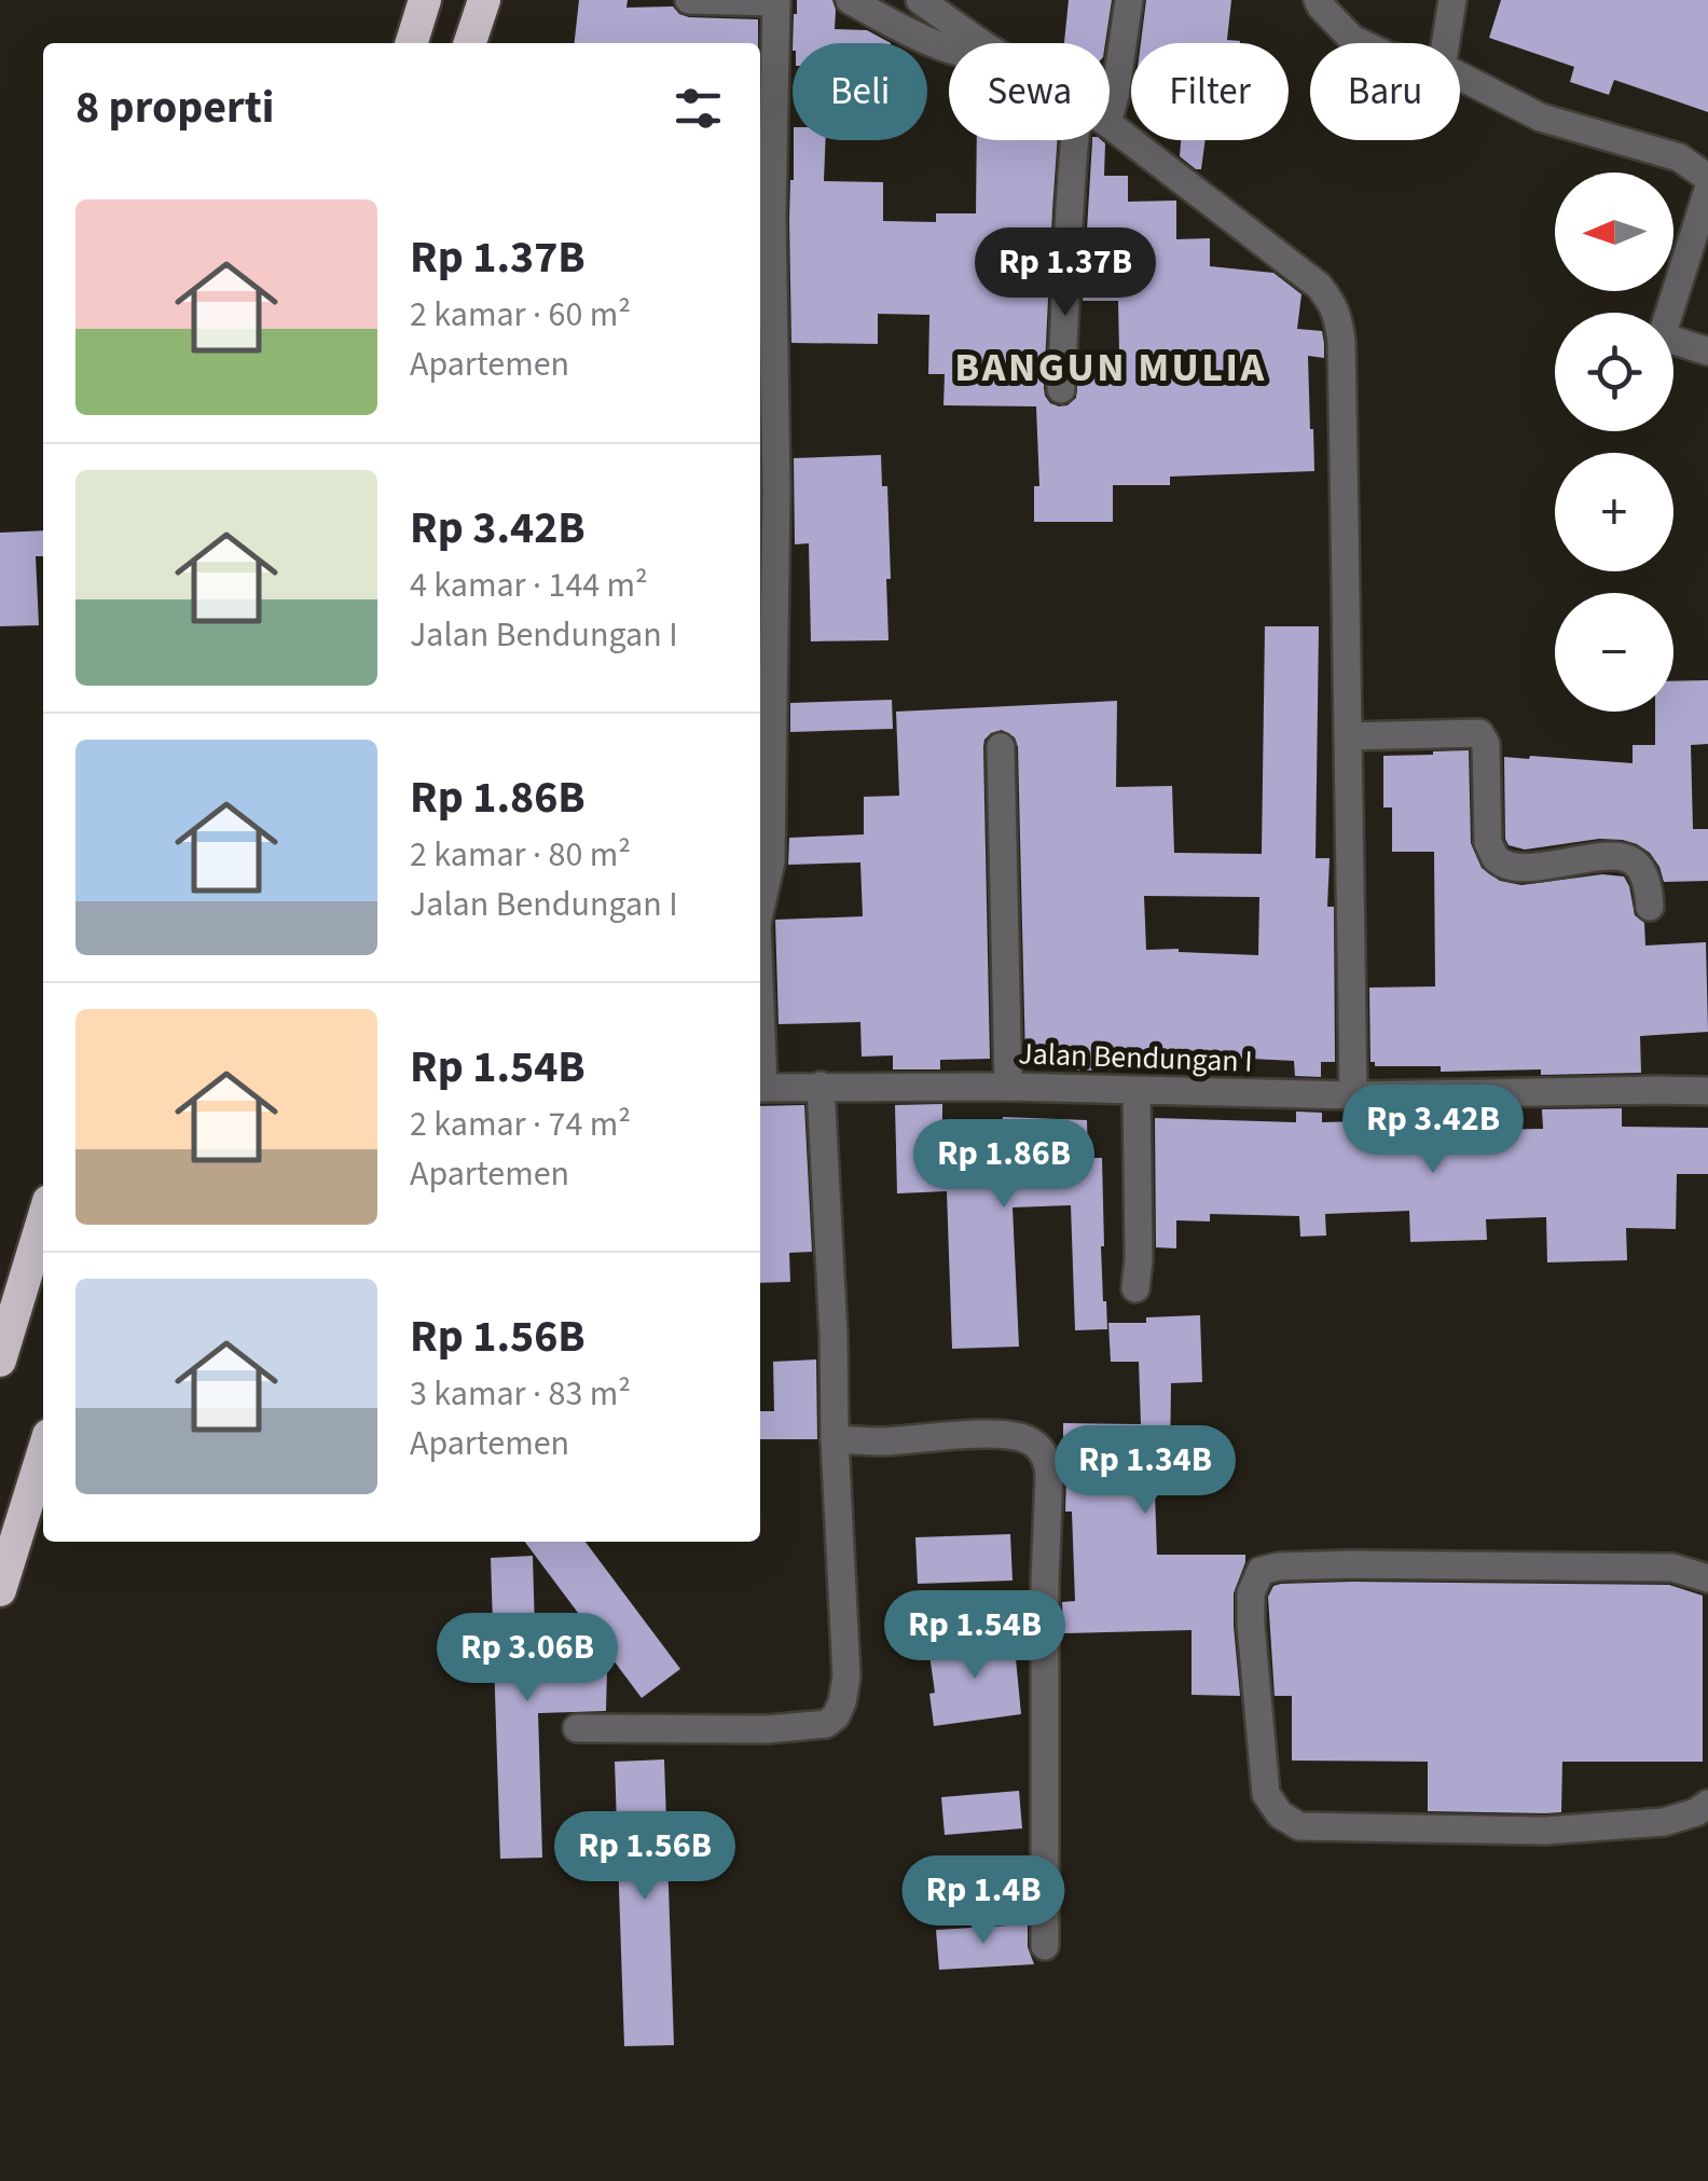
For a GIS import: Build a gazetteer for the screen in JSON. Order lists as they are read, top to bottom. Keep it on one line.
{"streets":{"street":["Jalan Bendungan I"]},"districts":["BANGUN MULIA"],"north":"left","page":{"chip":["Beli","Sewa","Filter","Baru"],"heading":"8 properti","map_buttons":["+","−"],"list":[{"name":"Rp 1.37B","note":"2 kamar · 60 m² · Apartemen"},{"name":"Rp 3.42B","note":"4 kamar · 144 m² · Jalan Bendungan I"},{"name":"Rp 1.86B","note":"2 kamar · 80 m² · Jalan Bendungan I"},{"name":"Rp 1.54B","note":"2 kamar · 74 m² · Apartemen"},{"name":"Rp 1.56B","note":"3 kamar · 83 m² · Apartemen"}],"price":["Rp 1.37B","Rp 3.42B","Rp 1.86B","Rp 1.34B","Rp 1.54B","Rp 3.06B","Rp 1.56B","Rp 1.4B"]}}
